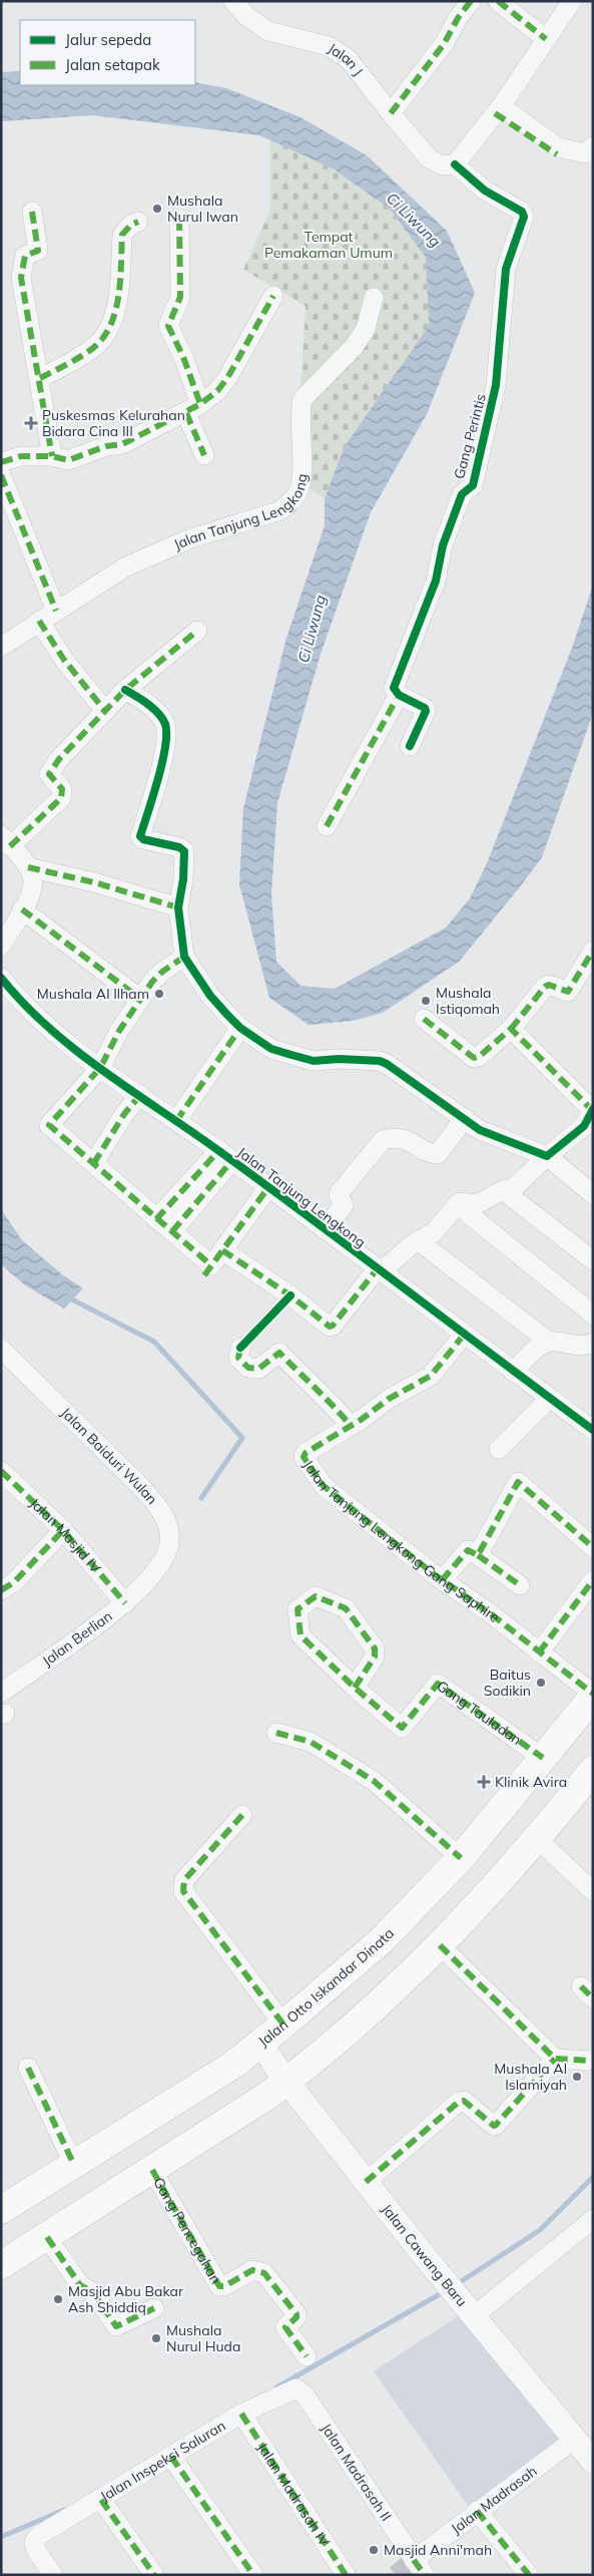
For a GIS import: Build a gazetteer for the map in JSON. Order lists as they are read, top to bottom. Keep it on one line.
{"streets":{"main road":["Jalan Otto Iskandar Dinata"],"street":["Jalan J","Gang Perintis","Jalan Tanjung Lengkong","Jalan Baiduri Wulan","Jalan Masjid IV","Jalan Tanjung Lengkong Gang Saphire","Jalan Berlian","Gang Tauladan","Gang Pencegahan","Jalan Cawang Baru","Jalan Inspeksi Saluran","Jalan Madrasah II","Jalan Madrasah IV","Jalan Madrasah"]},"crossings":[["Jalan J","Gang Perintis"],["Jalan Tanjung Lengkong","Jalan Tanjung Lengkong Gang Saphire"],["Jalan Baiduri Wulan","Jalan Berlian"],["Jalan Masjid IV","Jalan Berlian"],["Jalan Tanjung Lengkong Gang Saphire","Jalan Otto Iskandar Dinata"],["Gang Tauladan","Jalan Otto Iskandar Dinata"],["Jalan Otto Iskandar Dinata","Jalan Cawang Baru"],["Jalan Cawang Baru","Jalan Madrasah"],["Jalan Inspeksi Saluran","Jalan Madrasah II"],["Jalan Inspeksi Saluran","Jalan Madrasah IV"],["Jalan Madrasah II","Jalan Madrasah"]],"water":["Ci Liwung"],"parks":["Tempat Pemakaman Umum"],"places":{"other":["Mushala Nurul Iwan","Mushala Al Ilham","Mushala Istiqomah","Baitus Sodikin","Mushala Al Islamiyah","Masjid Abu Bakar Ash Shiddiq","Mushala Nurul Huda","Masjid Anni'mah"],"health":["Puskesmas Kelurahan Bidara Cina III","Klinik Avira"]},"legend":["Jalur sepeda","Jalan setapak"]}
